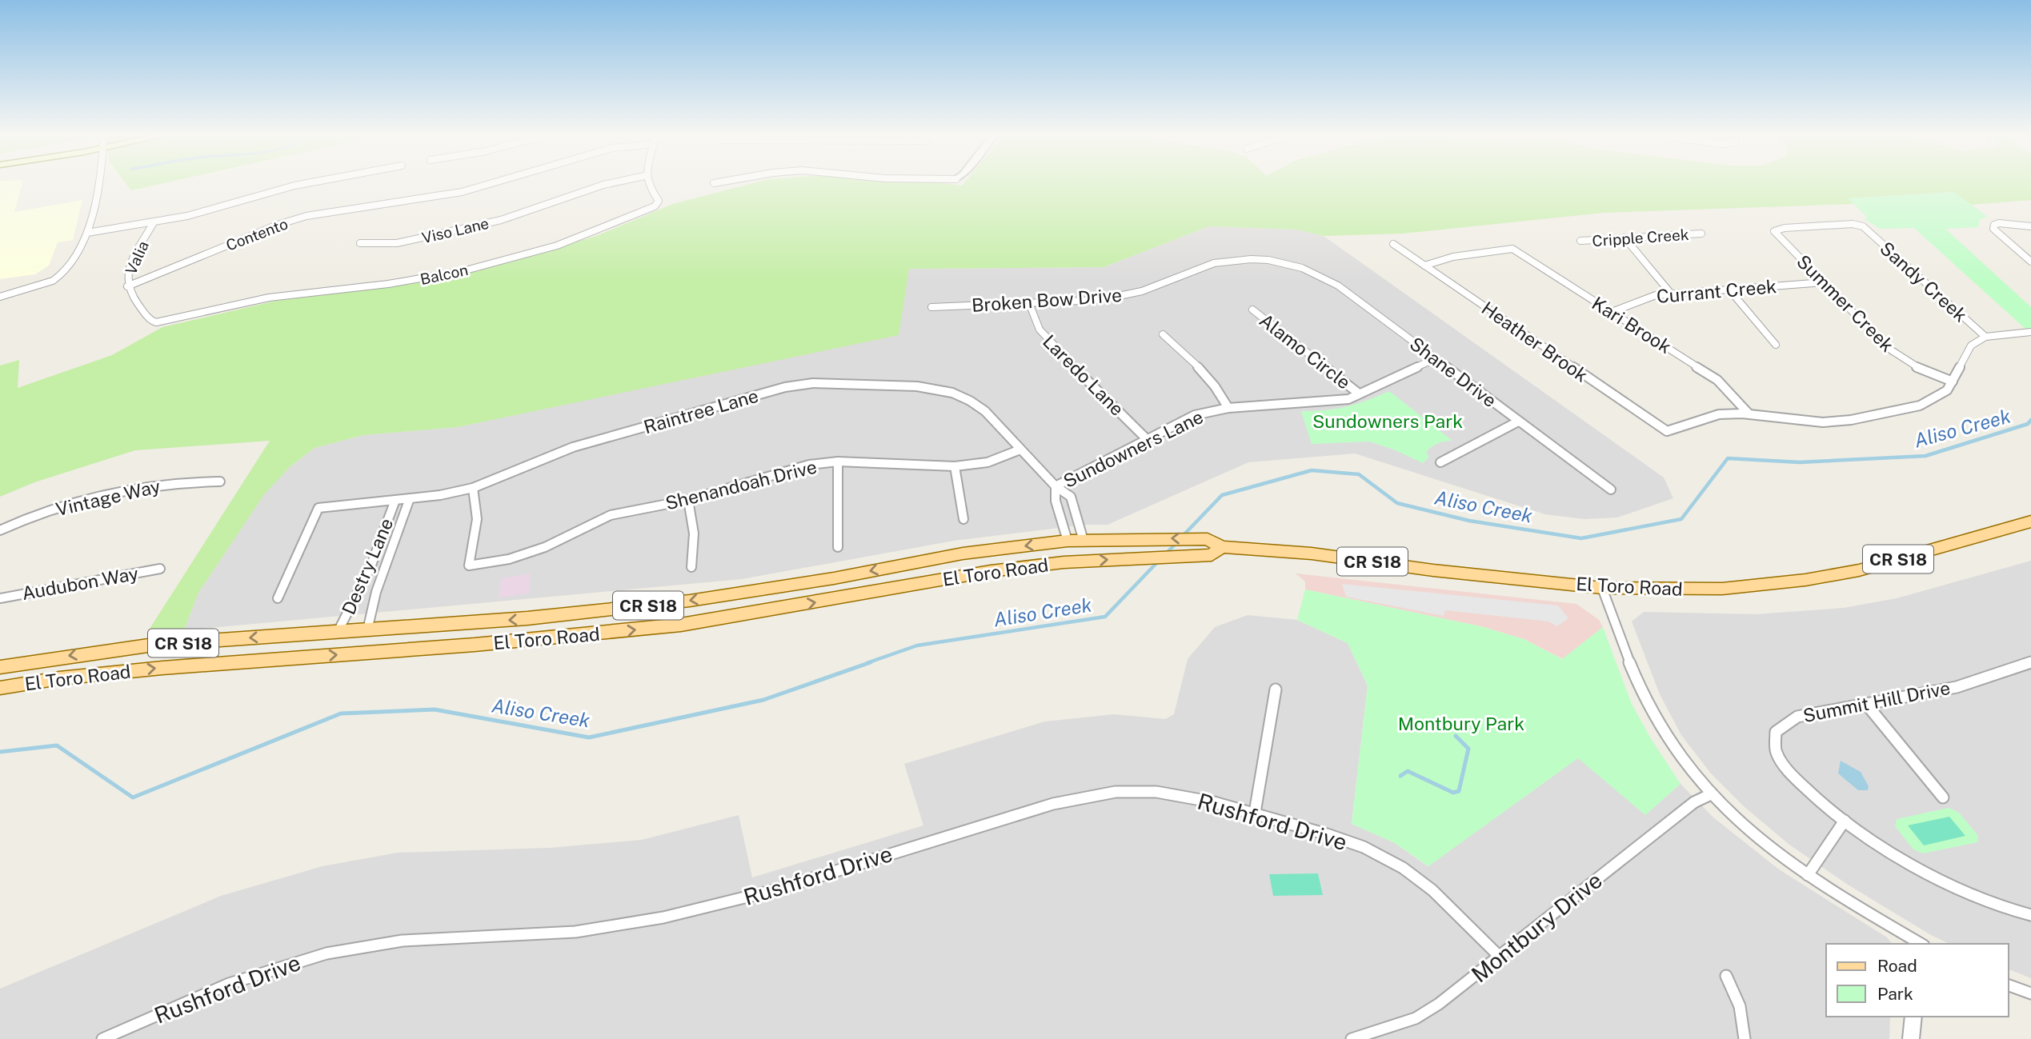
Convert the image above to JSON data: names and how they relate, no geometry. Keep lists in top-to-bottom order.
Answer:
{
  "streets": {
    "main road": ["CR S18", "El Toro Road"],
    "street": [
      "Viso Lane",
      "Contento",
      "Cripple Creek",
      "Valia",
      "Balcon",
      "Sandy Creek",
      "Currant Creek",
      "Broken Bow Drive",
      "Summer Creek",
      "Kari Brook",
      "Heather Brook",
      "Alamo Circle",
      "Shane Drive",
      "Laredo Lane",
      "Raintree Lane",
      "Sundowners Lane",
      "Shenandoah Drive",
      "Vintage Way",
      "Destry Lane",
      "Audubon Way",
      "Summit Hill Drive",
      "Rushford Drive",
      "Montbury Drive"
    ]
  },
  "crossings": [
    ["Contento", "Valia"],
    ["Valia", "Balcon"],
    ["Sandy Creek", "Summer Creek"],
    ["Currant Creek", "Summer Creek"],
    ["Currant Creek", "Kari Brook"],
    ["Broken Bow Drive", "Shane Drive"],
    ["Broken Bow Drive", "Laredo Lane"],
    ["Kari Brook", "Heather Brook"],
    ["Alamo Circle", "Sundowners Lane"],
    ["Shane Drive", "Sundowners Lane"],
    ["Laredo Lane", "Sundowners Lane"],
    ["Raintree Lane", "Sundowners Lane"],
    ["Raintree Lane", "Shenandoah Drive"],
    ["Raintree Lane", "Destry Lane"],
    ["Raintree Lane", "El Toro Road"],
    ["Destry Lane", "El Toro Road"],
    ["Rushford Drive", "Montbury Drive"]
  ],
  "water": ["Aliso Creek"],
  "parks": ["Sundowners Park", "Montbury Park"],
  "legend": ["Road", "Park"]
}
